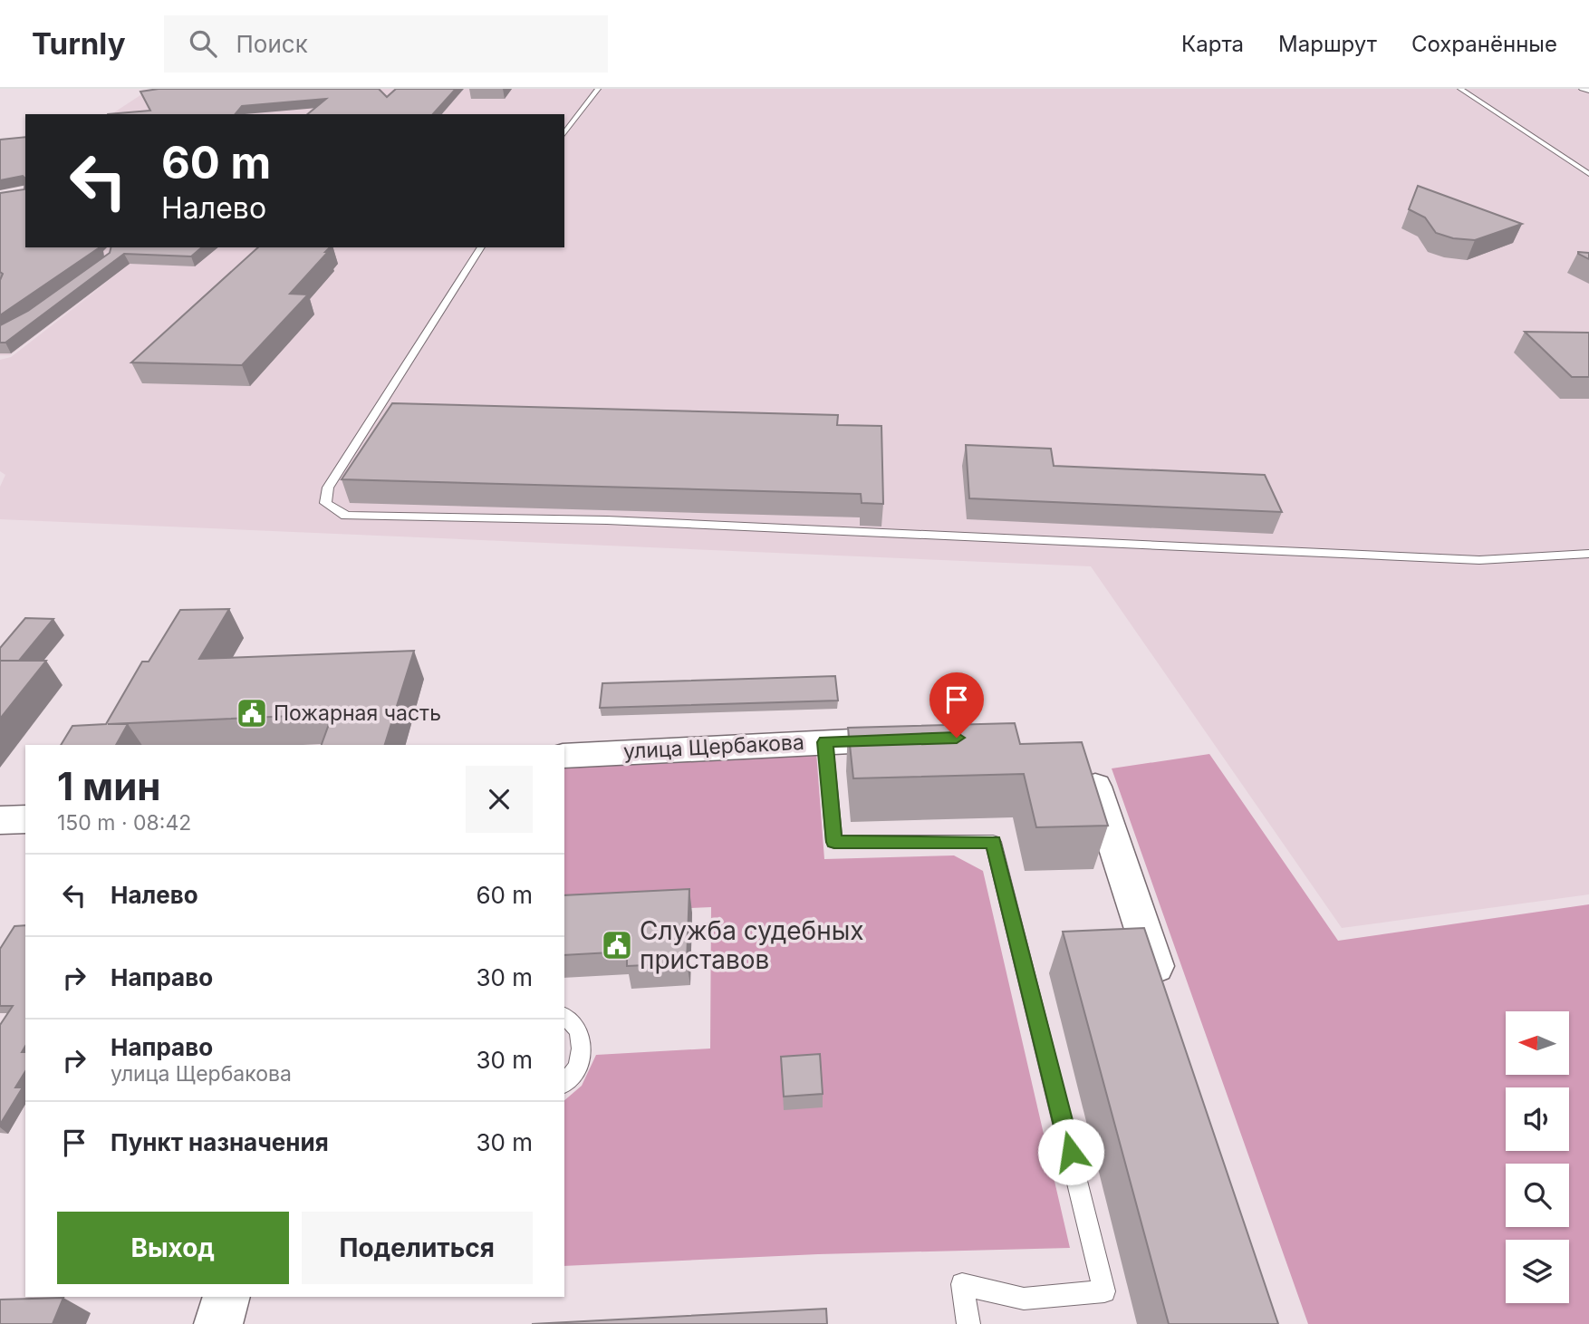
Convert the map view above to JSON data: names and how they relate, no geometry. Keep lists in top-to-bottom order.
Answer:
{
  "streets": {
    "street": ["улица Щербакова"]
  },
  "places": {
    "public building": ["Пожарная часть", "Служба судебных приставов"]
  },
  "north": "left",
  "page": {
    "header": "Turnly",
    "search": "Поиск",
    "nav": ["Карта", "Маршрут", "Сохранённые"],
    "turn": ["60 m", "Налево"],
    "heading": ["1 мин", "150 m · 08:42"],
    "list": [
      {
        "name": "Налево",
        "value": "60 m"
      },
      {
        "name": "Направо",
        "value": "30 m"
      },
      {
        "name": "Направо",
        "note": "улица Щербакова",
        "value": "30 m"
      },
      {
        "name": "Пункт назначения",
        "value": "30 m"
      }
    ],
    "buttons": ["Выход", "Поделиться"]
  }
}
